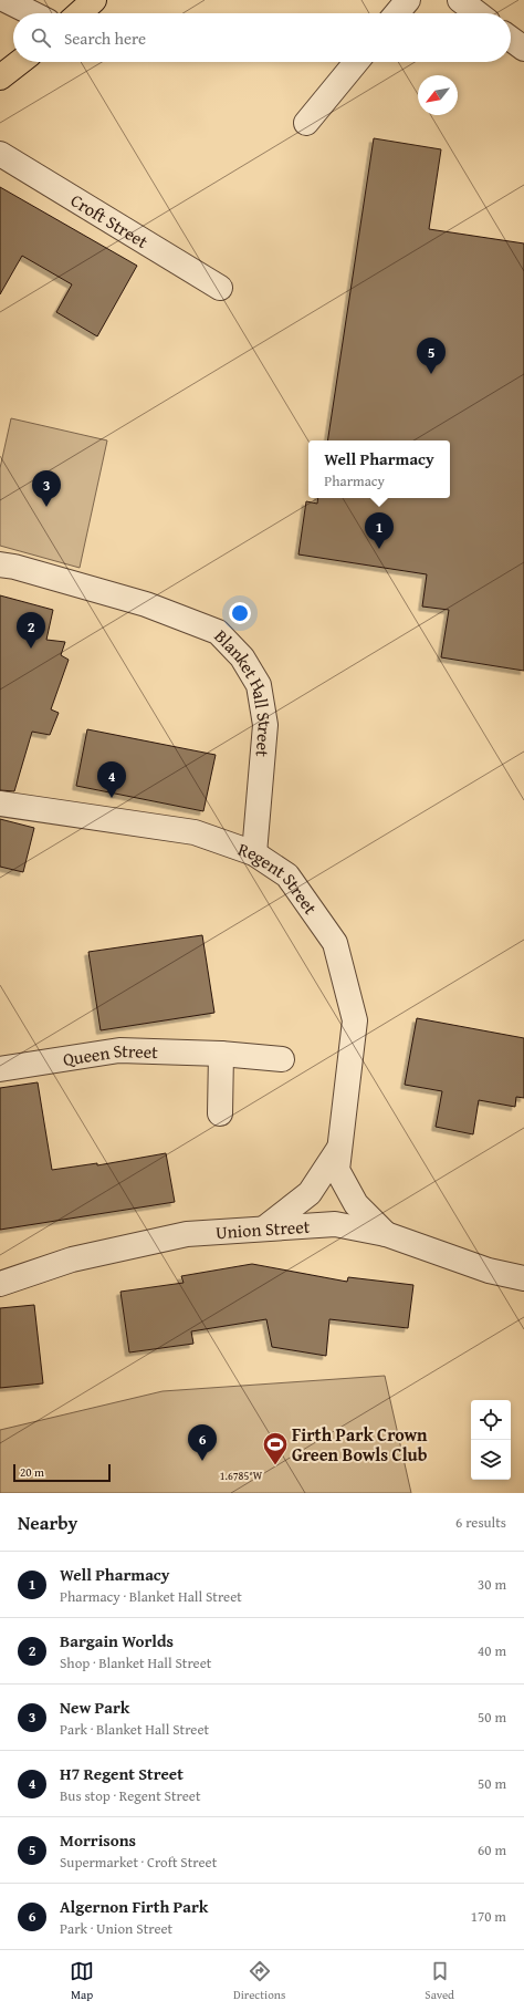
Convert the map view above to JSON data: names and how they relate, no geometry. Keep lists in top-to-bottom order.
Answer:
{
  "streets": {
    "street": [
      "Croft Street",
      "Blanket Hall Street",
      "Regent Street",
      "Queen Street",
      "Union Street"
    ]
  },
  "crossings": [
    ["Blanket Hall Street", "Regent Street"],
    ["Regent Street", "Union Street"]
  ],
  "places": {
    "sports": ["Firth Park Crown Green Bowls Club"]
  },
  "scale_bar": "20 m",
  "north": "bottom left",
  "page": {
    "search": "Search here",
    "pins": [
      "5",
      "3",
      "1",
      "2",
      "4",
      "6"
    ],
    "popup": ["Well Pharmacy", "Pharmacy"],
    "scale": "20 m",
    "heading": ["Nearby", "6 results"],
    "list": [
      {
        "mark": "1",
        "name": "Well Pharmacy",
        "note": "Pharmacy · Blanket Hall Street",
        "value": "30 m"
      },
      {
        "mark": "2",
        "name": "Bargain Worlds",
        "note": "Shop · Blanket Hall Street",
        "value": "40 m"
      },
      {
        "mark": "3",
        "name": "New Park",
        "note": "Park · Blanket Hall Street",
        "value": "50 m"
      },
      {
        "mark": "4",
        "name": "H7 Regent Street",
        "note": "Bus stop · Regent Street",
        "value": "50 m"
      },
      {
        "mark": "5",
        "name": "Morrisons",
        "note": "Supermarket · Croft Street",
        "value": "60 m"
      },
      {
        "mark": "6",
        "name": "Algernon Firth Park",
        "note": "Park · Union Street",
        "value": "170 m"
      }
    ],
    "nav": ["Map", "Directions", "Saved"]
  },
  "coordinates": ["1.6785°W"]
}
